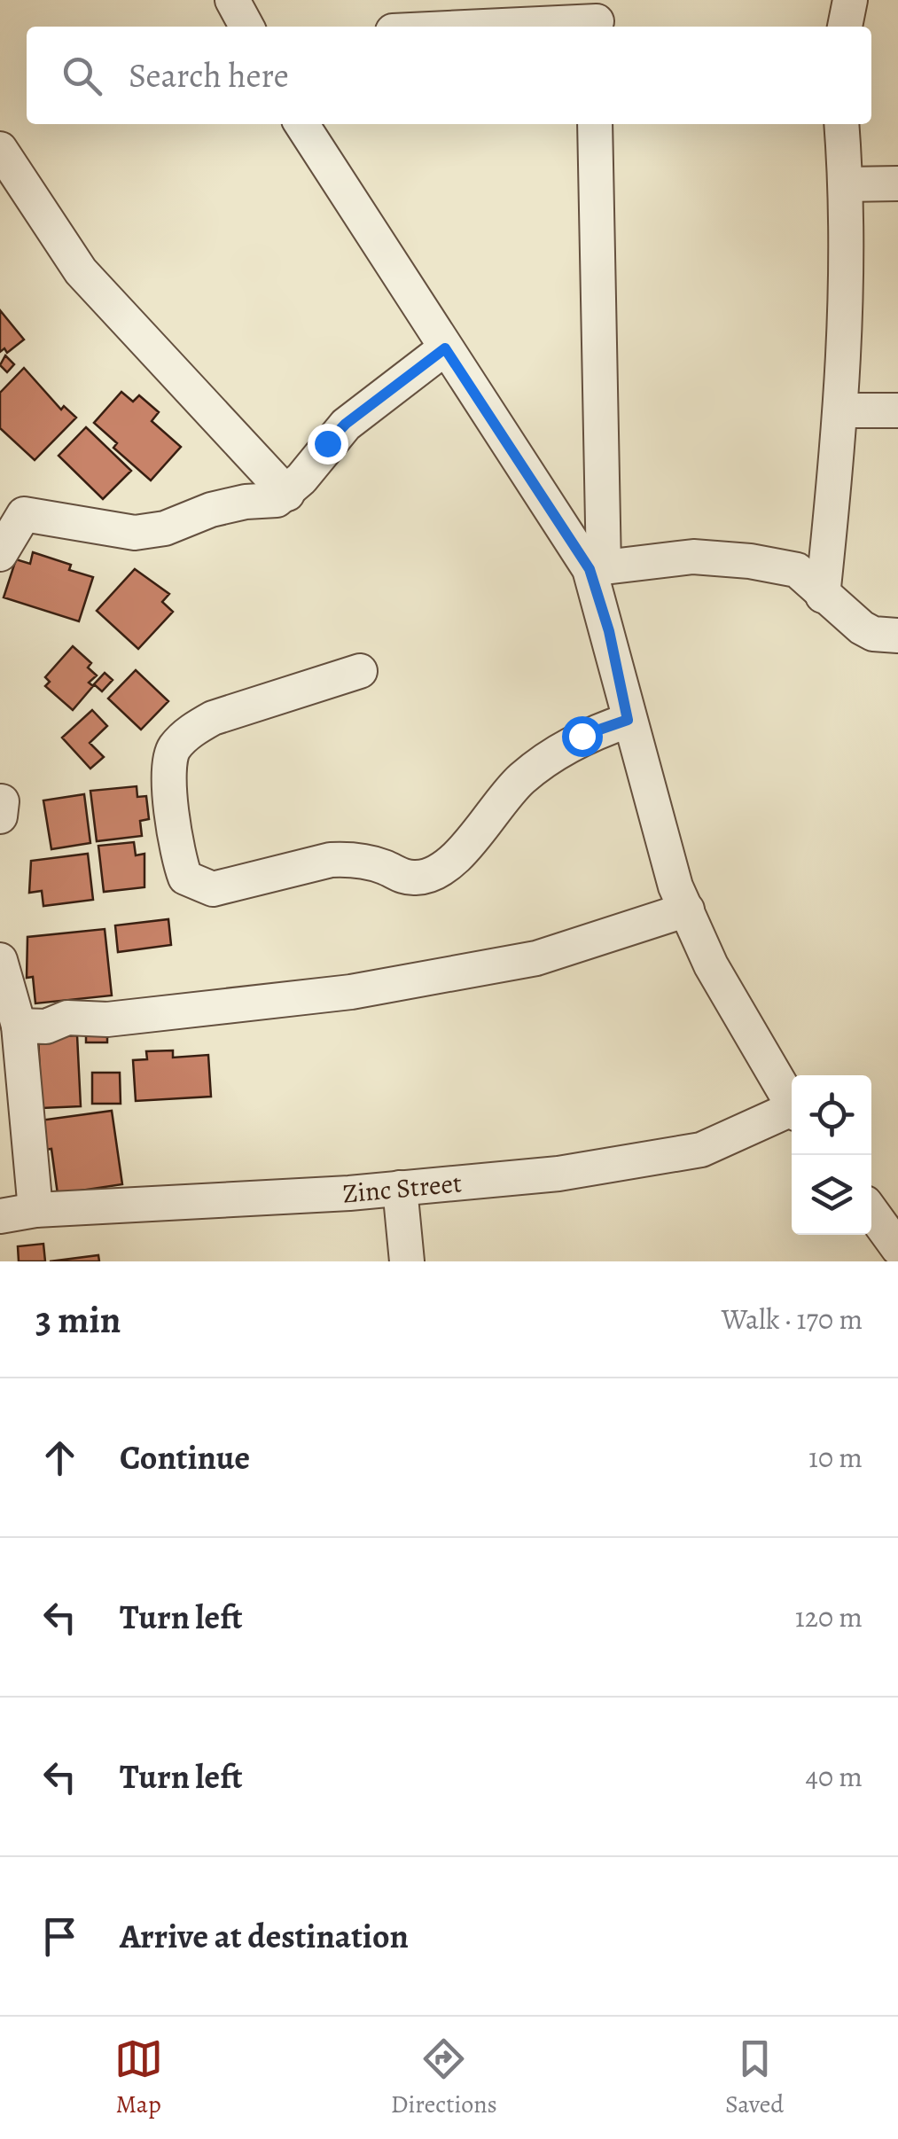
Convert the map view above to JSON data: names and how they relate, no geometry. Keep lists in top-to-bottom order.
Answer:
{
  "streets": {
    "street": ["Zinc Street"]
  },
  "page": {
    "search": "Search here",
    "heading": ["3 min", "Walk · 170 m"],
    "list": [
      ["Continue", "10 m"],
      ["Turn left", "120 m"],
      ["Turn left", "40 m"],
      "Arrive at destination"
    ],
    "nav": ["Map", "Directions", "Saved"]
  }
}
